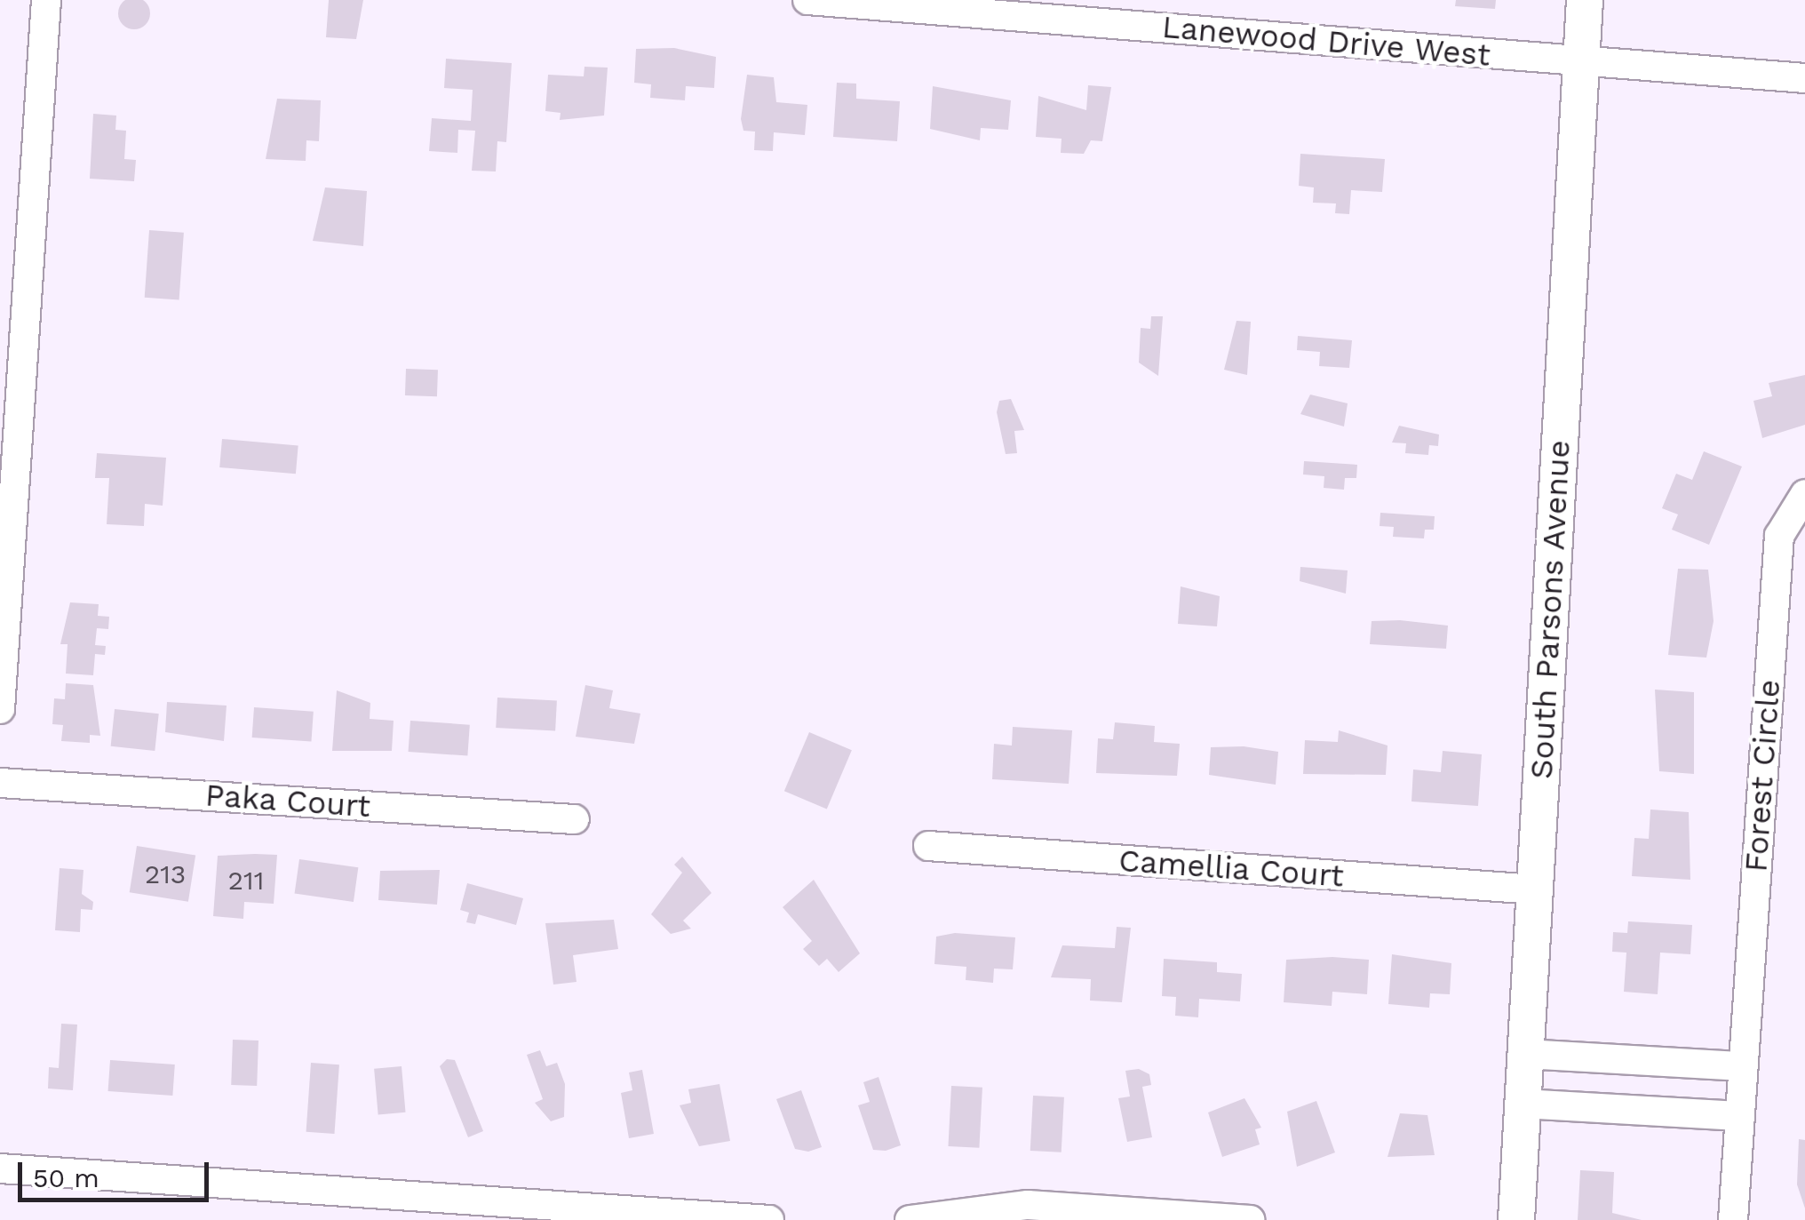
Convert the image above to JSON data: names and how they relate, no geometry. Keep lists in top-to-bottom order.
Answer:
{
  "streets": {
    "main road": ["South Parsons Avenue"],
    "street": [
      "Lanewood Drive West",
      "Forest Circle",
      "Paka Court",
      "Camellia Court"
    ]
  },
  "crossings": [
    ["Lanewood Drive West", "South Parsons Avenue"],
    ["South Parsons Avenue", "Camellia Court"]
  ],
  "house_numbers": ["213", "211"],
  "scale_bar": "50 m"
}
